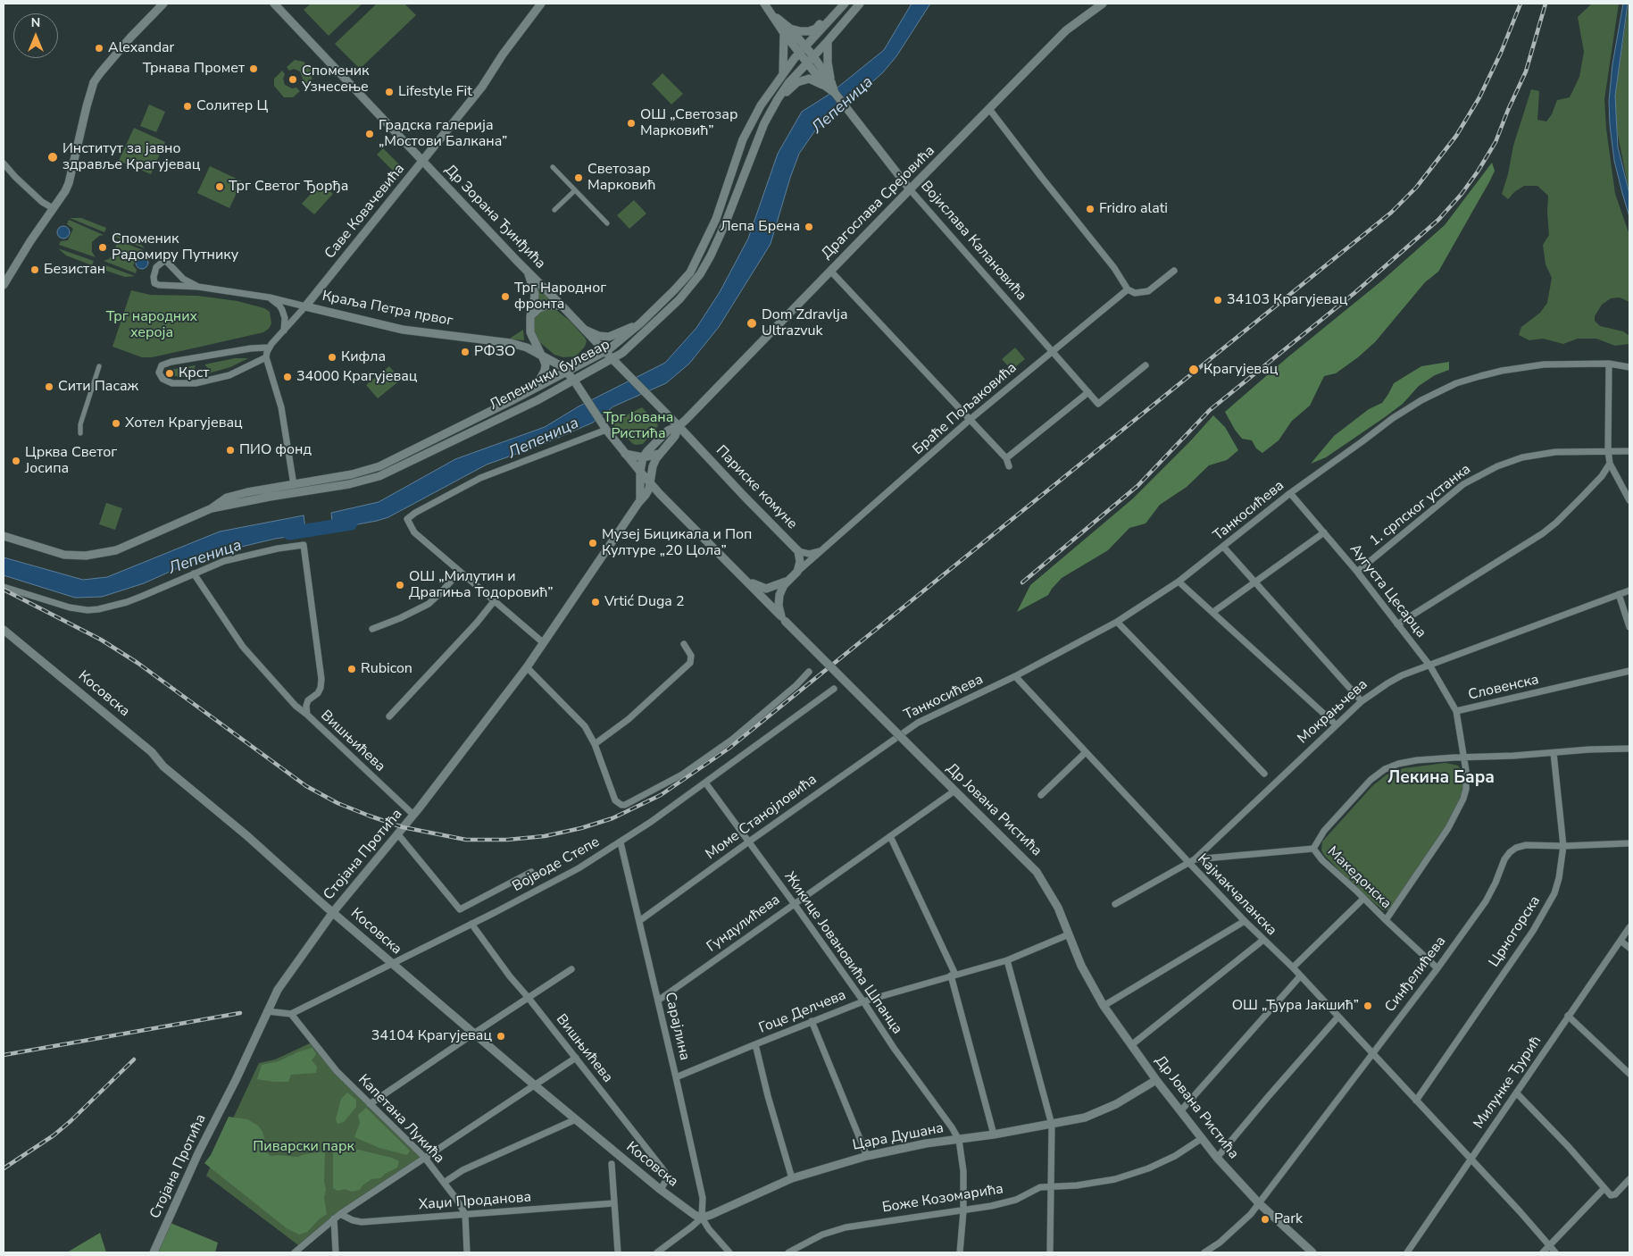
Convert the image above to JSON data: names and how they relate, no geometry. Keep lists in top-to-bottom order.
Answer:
{
  "streets": {
    "street": [
      "Драгослава Срејовића",
      "Саве Ковачевића",
      "Др Зорана Ђинђића",
      "Војислава Калановића",
      "Краља Петра првог",
      "Лепенички булевар",
      "Браће Пољаковића",
      "Париске комуне",
      "1. српског устанка",
      "Танкосићева",
      "Аугуста Цесарца",
      "Словенска",
      "Косовска",
      "Мокрањчева",
      "Вишњићева",
      "Др Јована Ристића",
      "Моме Станојловића",
      "Стојана Протића",
      "Војводе Степе",
      "Македонска",
      "Кајмакчаланска",
      "Гундулићева",
      "Црногорска",
      "Жикице Јовановића Шпанца",
      "Синђелићева",
      "Гоце Делчева",
      "Сарајлина",
      "Милунке Ђурић",
      "Капетана Лукића",
      "Цара Душана",
      "Боже Козомарића",
      "Хаџи Проданова"
    ]
  },
  "crossings": [
    ["Драгослава Срејовића", "Војислава Калановића"],
    ["Драгослава Срејовића", "Париске комуне"],
    ["Драгослава Срејовића", "Др Јована Ристића"],
    ["Драгослава Срејовића", "Стојана Протића"],
    ["Саве Ковачевића", "Др Зорана Ђинђића"],
    ["Саве Ковачевића", "Краља Петра првог"],
    ["Др Зорана Ђинђића", "Лепенички булевар"],
    ["Др Зорана Ђинђића", "Париске комуне"],
    ["Војислава Калановића", "Лепенички булевар"],
    ["Војислава Калановића", "Браће Пољаковића"],
    ["Лепенички булевар", "Др Јована Ристића"],
    ["Браће Пољаковића", "Париске комуне"],
    ["1. српског устанка", "Аугуста Цесарца"],
    ["Танкосићева", "Аугуста Цесарца"],
    ["Танкосићева", "Моме Станојловића"],
    ["Танкосићева", "Кајмакчаланска"],
    ["Аугуста Цесарца", "Словенска"],
    ["Аугуста Цесарца", "Мокрањчева"],
    ["Словенска", "Македонска"],
    ["Косовска", "Вишњићева"],
    ["Косовска", "Стојана Протића"],
    ["Косовска", "Војводе Степе"],
    ["Косовска", "Сарајлина"],
    ["Косовска", "Цара Душана"],
    ["Мокрањчева", "Македонска"],
    ["Мокрањчева", "Кајмакчаланска"],
    ["Вишњићева", "Стојана Протића"],
    ["Вишњићева", "Војводе Степе"],
    ["Др Јована Ристића", "Гундулићева"],
    ["Др Јована Ристића", "Синђелићева"],
    ["Др Јована Ристића", "Гоце Делчева"],
    ["Др Јована Ристића", "Цара Душана"],
    ["Др Јована Ристића", "Боже Козомарића"],
    ["Моме Станојловића", "Жикице Јовановића Шпанца"],
    ["Моме Станојловића", "Сарајлина"],
    ["Војводе Степе", "Жикице Јовановића Шпанца"],
    ["Војводе Степе", "Сарајлина"],
    ["Војводе Степе", "Капетана Лукића"],
    ["Македонска", "Кајмакчаланска"],
    ["Македонска", "Синђелићева"],
    ["Кајмакчаланска", "Црногорска"],
    ["Кајмакчаланска", "Синђелићева"],
    ["Кајмакчаланска", "Милунке Ђурић"],
    ["Гундулићева", "Жикице Јовановића Шпанца"],
    ["Гундулићева", "Сарајлина"],
    ["Црногорска", "Синђелићева"],
    ["Жикице Јовановића Шпанца", "Гоце Делчева"],
    ["Жикице Јовановића Шпанца", "Цара Душана"],
    ["Гоце Делчева", "Сарајлина"],
    ["Сарајлина", "Цара Душана"],
    ["Капетана Лукића", "Хаџи Проданова"]
  ],
  "districts": ["Лекина Бара"],
  "water": ["Лепеница"],
  "parks": ["Трг народних хероја", "Трг Јована Ристића", "Пиварски парк"],
  "places": [
    "Alexandar",
    "Трнава Промет",
    "Споменик Узнесење",
    "Lifestyle Fit",
    "Солитер Ц",
    "ОШ „Светозар Марковић”",
    "Градска галерија „Мостови Балкана”",
    "Институт за јавно здравље Крагујевац",
    "Светозар Марковић",
    "Трг Светог Ђорђа",
    "Fridro alati",
    "Лепа Брена",
    "Споменик Радомиру Путнику",
    "Безистан",
    "Трг Народног фронта",
    "34103 Крагујевац",
    "Dom Zdravlja Ultrazvuk",
    "РФЗО",
    "Кифла",
    "Крагујевац",
    "Крст",
    "34000 Крагујевац",
    "Сити Пасаж",
    "Хотел Крагујевац",
    "ПИО фонд",
    "Црква Светог Јосипа",
    "Музеј Бицикала и Поп Културе „20 Цола”",
    "ОШ „Милутин и Драгиња Тодоровић”",
    "Vrtić Duga 2",
    "Rubicon",
    "ОШ „Ђура Јакшић”",
    "34104 Крагујевац",
    "Park"
  ],
  "north": "top"
}
